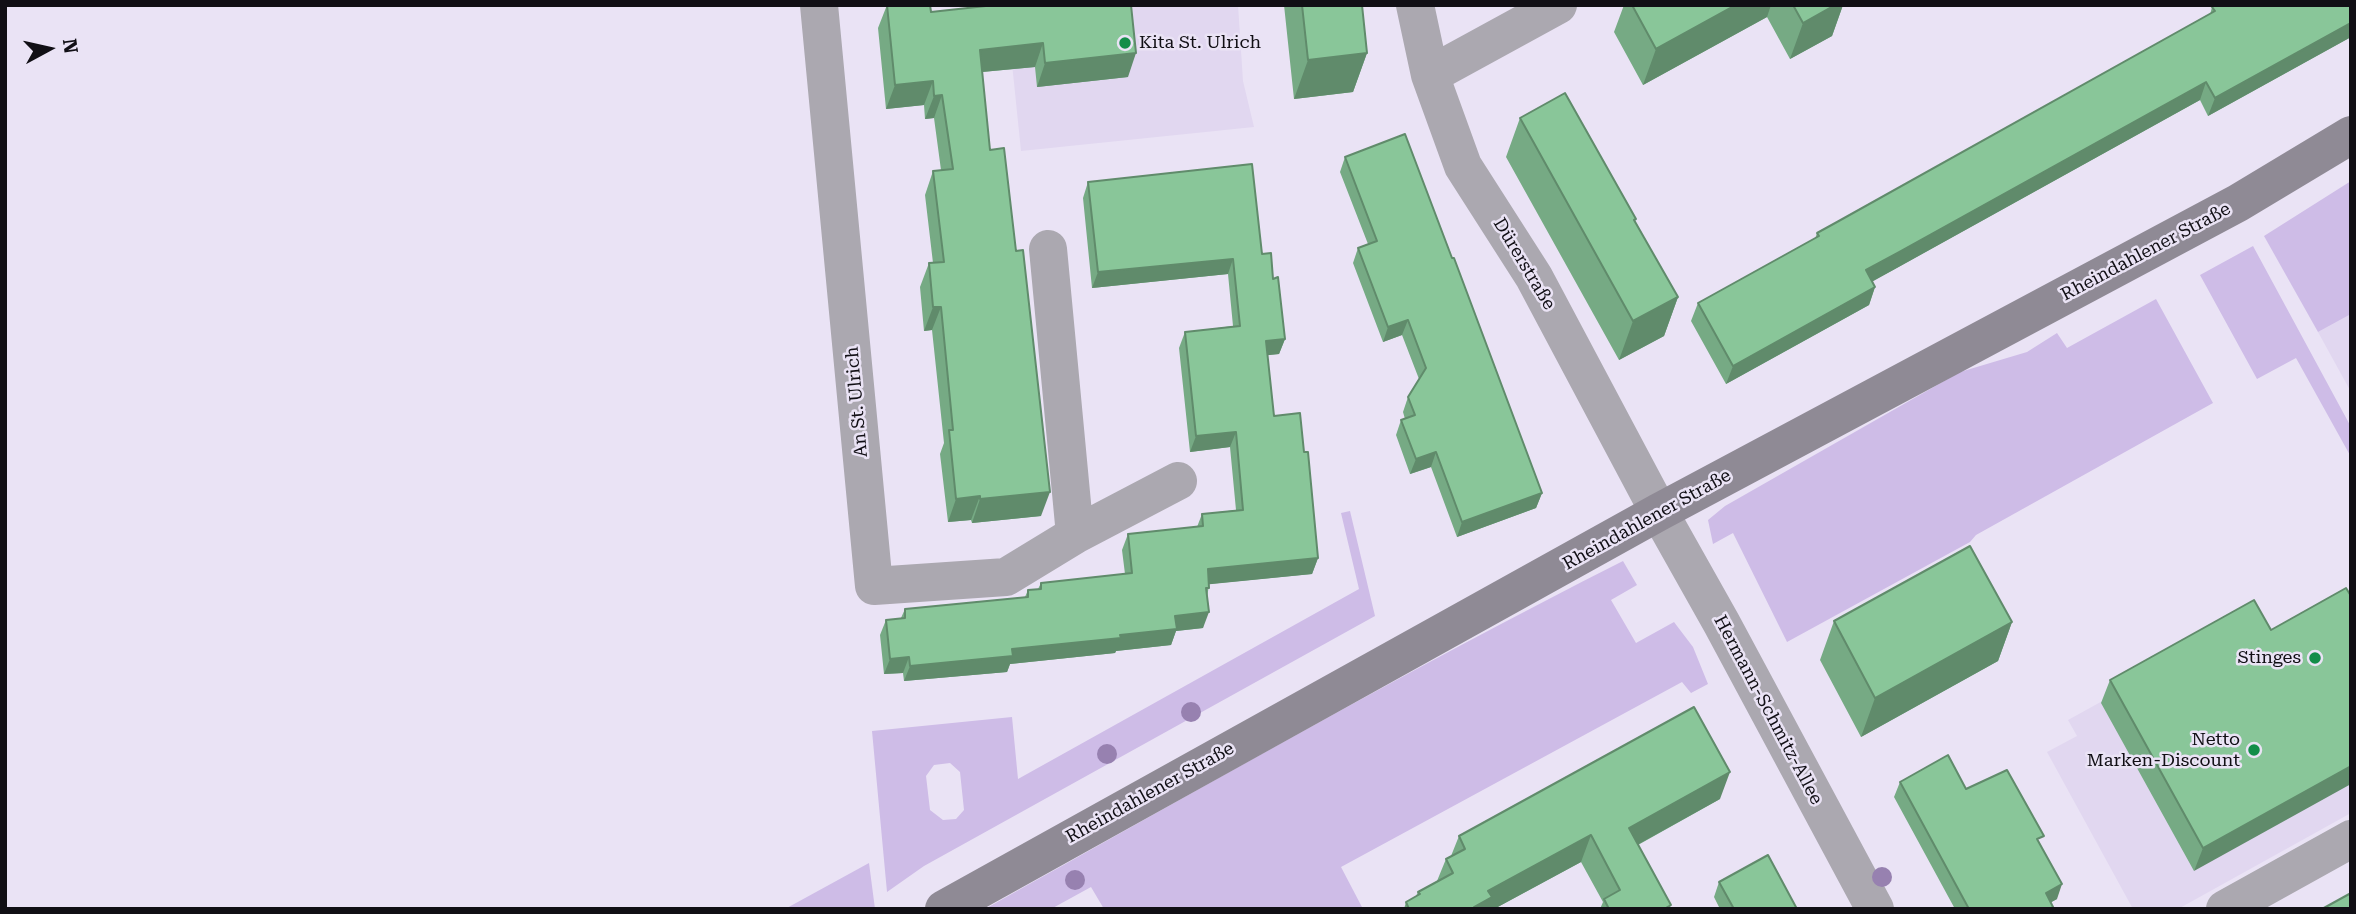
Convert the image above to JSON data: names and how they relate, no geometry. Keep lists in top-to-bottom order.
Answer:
{
  "streets": {
    "main road": ["Rheindahlener Straße"],
    "street": ["Dürerstraße", "An St. Ulrich", "Hermann-Schmitz-Allee"]
  },
  "crossings": [
    ["Rheindahlener Straße", "Dürerstraße"],
    ["Rheindahlener Straße", "Hermann-Schmitz-Allee"],
    ["Dürerstraße", "Hermann-Schmitz-Allee"]
  ],
  "places": ["Kita St. Ulrich", "Stinges", "Netto Marken-Discount"],
  "north": "right"
}
